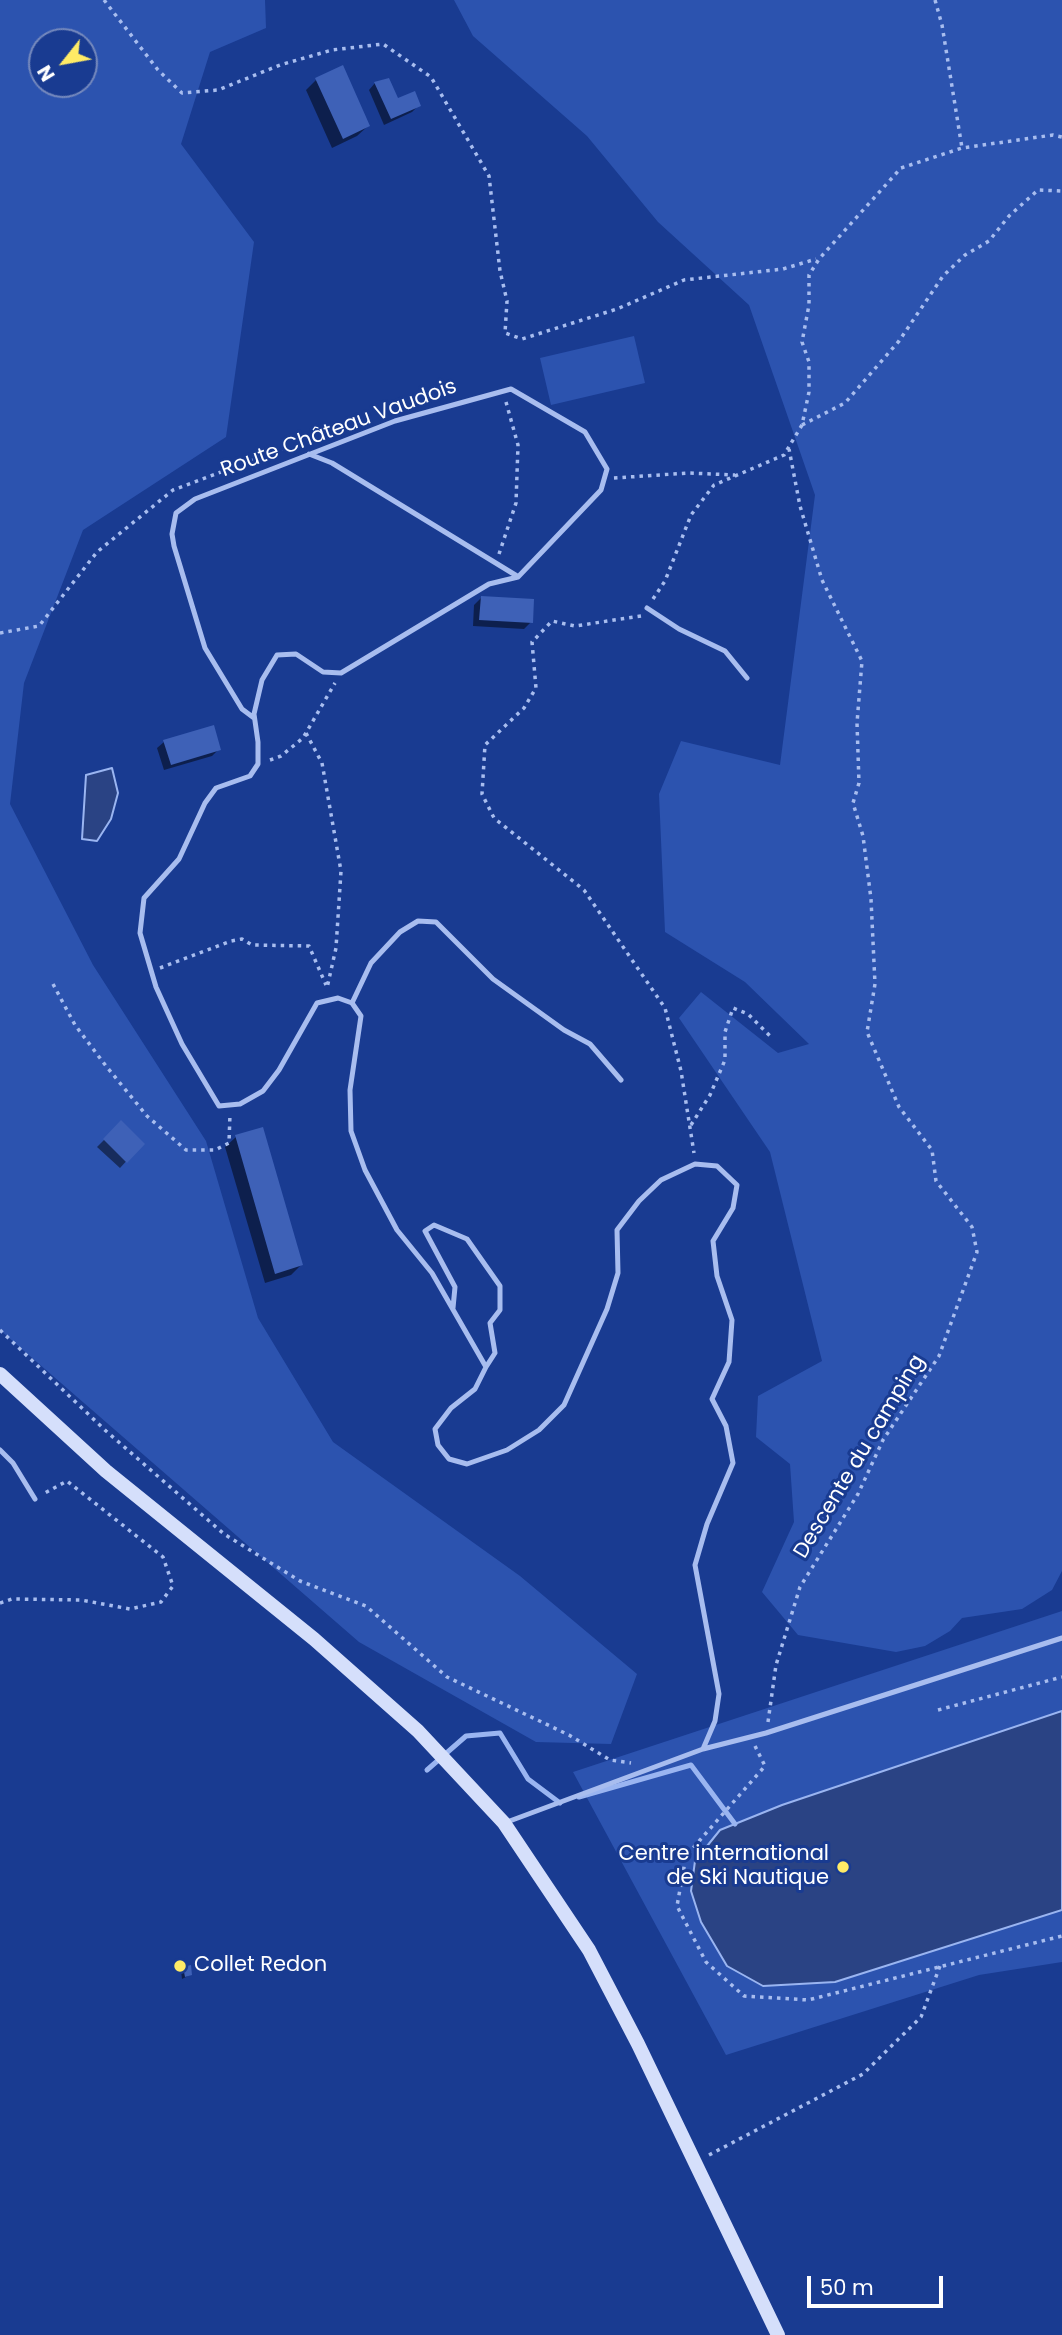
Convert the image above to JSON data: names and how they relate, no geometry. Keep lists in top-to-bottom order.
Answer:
{
  "streets": {
    "lane": ["Route Château Vaudois"],
    "path": ["Descente du camping"]
  },
  "places": ["Centre international de Ski Nautique", "Collet Redon"],
  "scale_bar": "50 m",
  "north": "bottom left"
}
